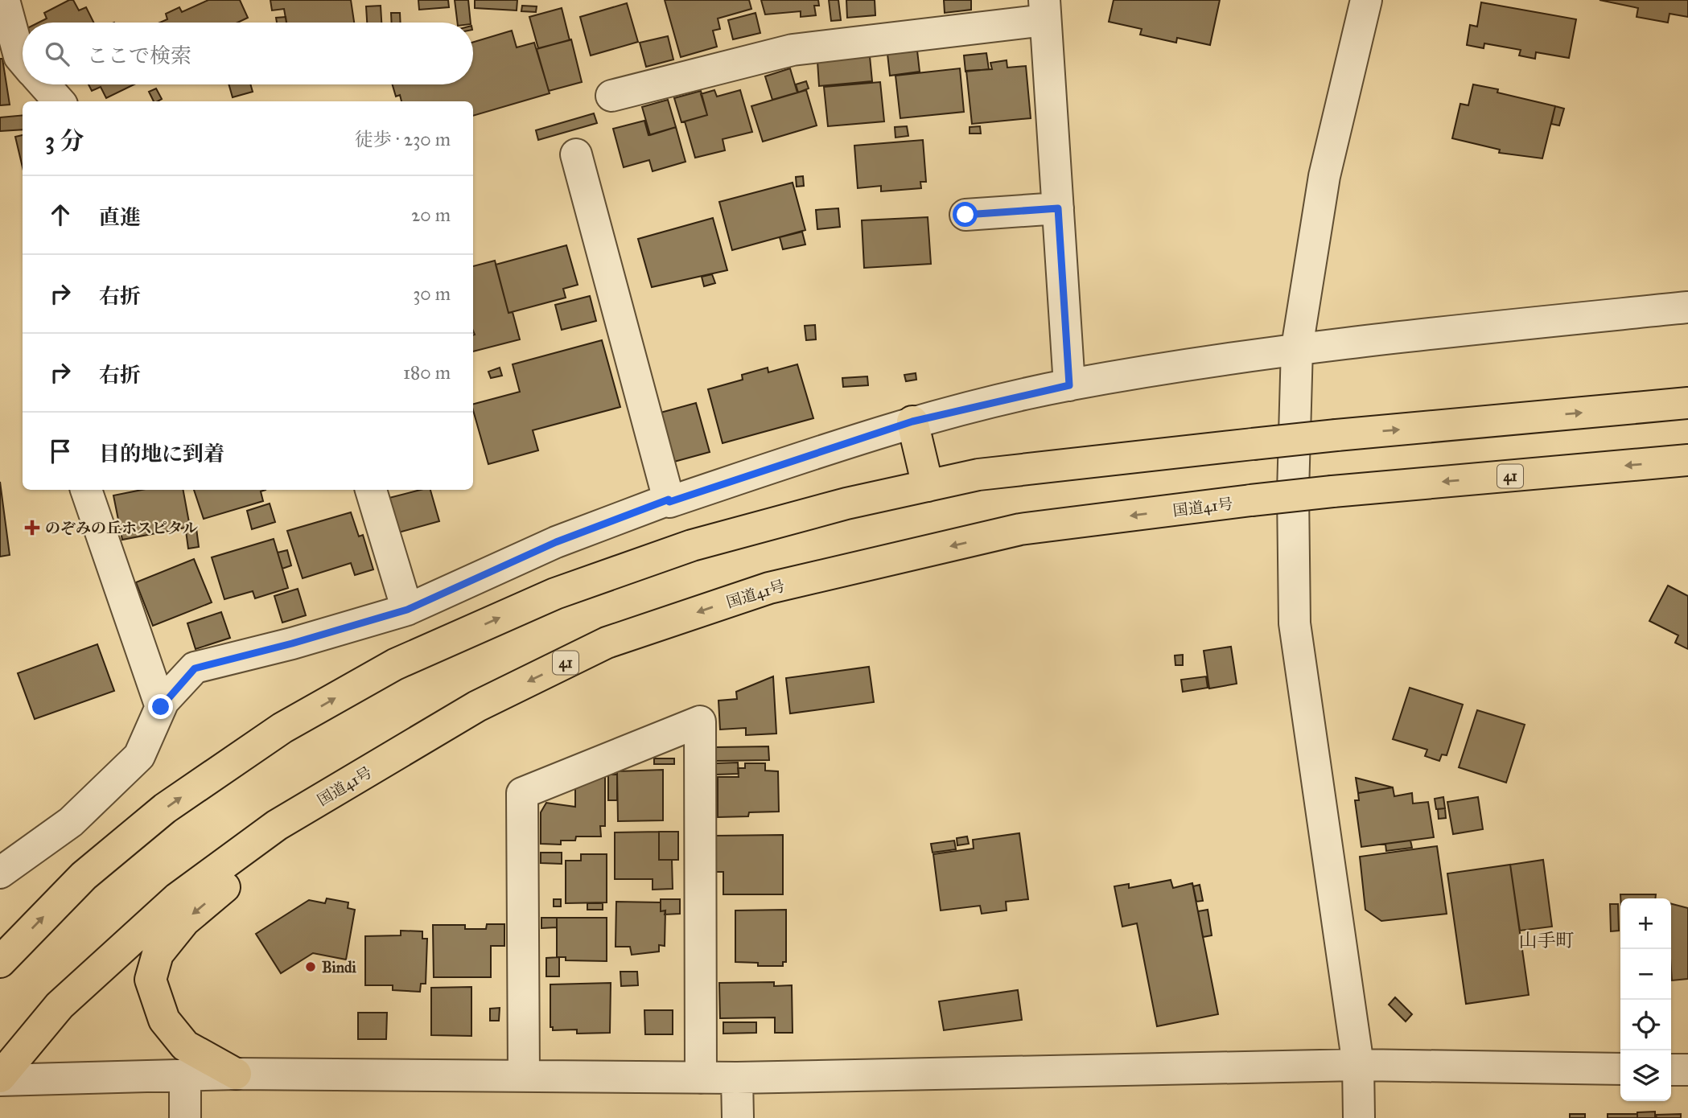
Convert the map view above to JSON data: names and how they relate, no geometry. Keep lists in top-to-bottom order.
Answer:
{
  "streets": {
    "highway": ["41", "国道41号"]
  },
  "districts": ["山手町"],
  "places": {
    "health": ["のぞみの丘ホスピタル"],
    "other": ["Bindi"]
  },
  "page": {
    "search": "ここで検索",
    "heading": ["3 分", "徒歩 · 230 m"],
    "list": [
      ["直進", "20 m"],
      ["右折", "30 m"],
      ["右折", "180 m"],
      "目的地に到着"
    ],
    "map_buttons": ["+", "−"]
  }
}
